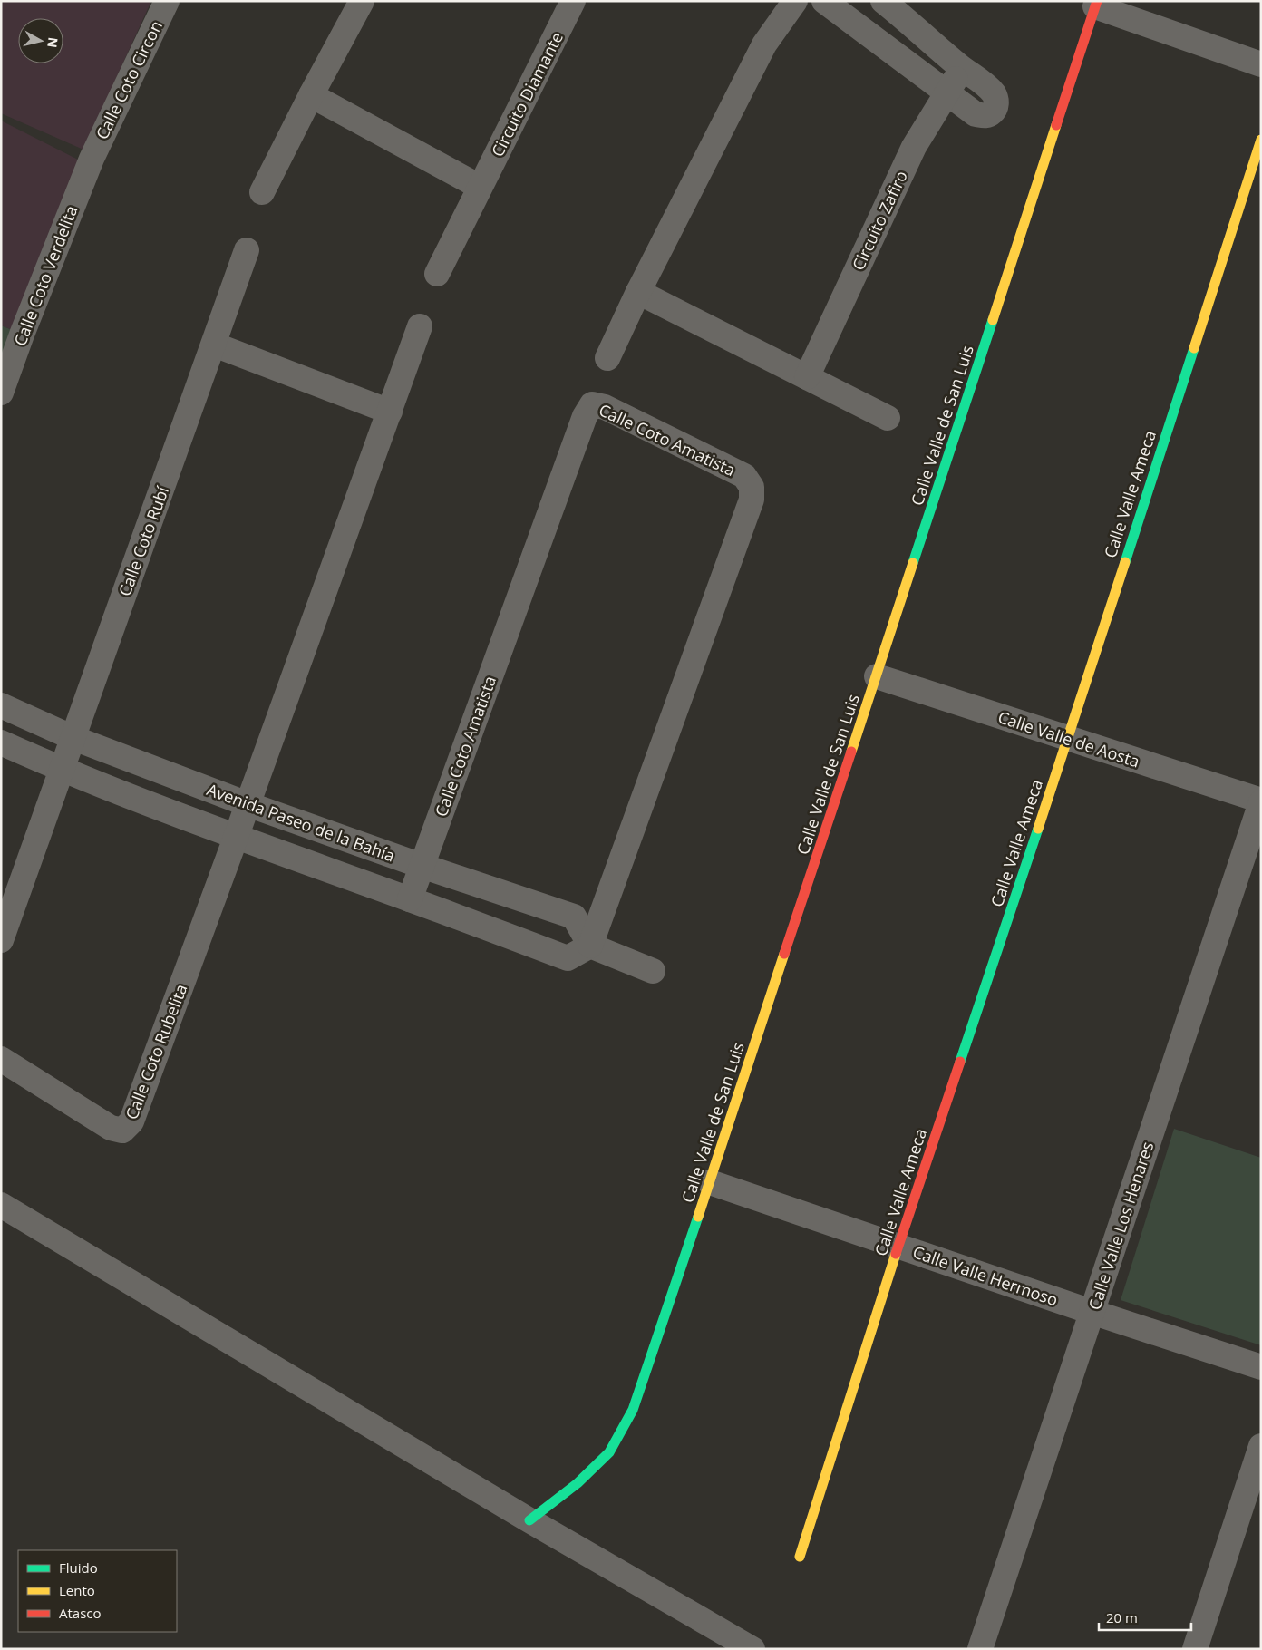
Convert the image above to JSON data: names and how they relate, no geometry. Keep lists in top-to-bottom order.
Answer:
{
  "streets": {
    "street": [
      "Calle Coto Circon",
      "Circuito Diamante",
      "Circuito Zafiro",
      "Calle Coto Verdelita",
      "Calle Valle de San Luis",
      "Calle Coto Amatista",
      "Calle Valle Ameca",
      "Calle Coto Rubí",
      "Calle Valle de Aosta",
      "Avenida Paseo de la Bahía",
      "Calle Coto Rubelita",
      "Calle Valle Los Henares",
      "Calle Valle Hermoso"
    ]
  },
  "crossings": [
    ["Calle Coto Circon", "Calle Coto Verdelita"],
    ["Calle Valle de San Luis", "Calle Valle de Aosta"],
    ["Calle Valle de San Luis", "Calle Valle Hermoso"],
    ["Calle Coto Amatista", "Avenida Paseo de la Bahía"],
    ["Calle Valle Ameca", "Calle Valle de Aosta"],
    ["Calle Valle Ameca", "Calle Valle Hermoso"],
    ["Calle Coto Rubí", "Avenida Paseo de la Bahía"],
    ["Calle Valle de Aosta", "Calle Valle Los Henares"],
    ["Calle Valle Los Henares", "Calle Valle Hermoso"]
  ],
  "legend": ["Fluido", "Lento", "Atasco"],
  "scale_bar": "20 m",
  "north": "right"
}
